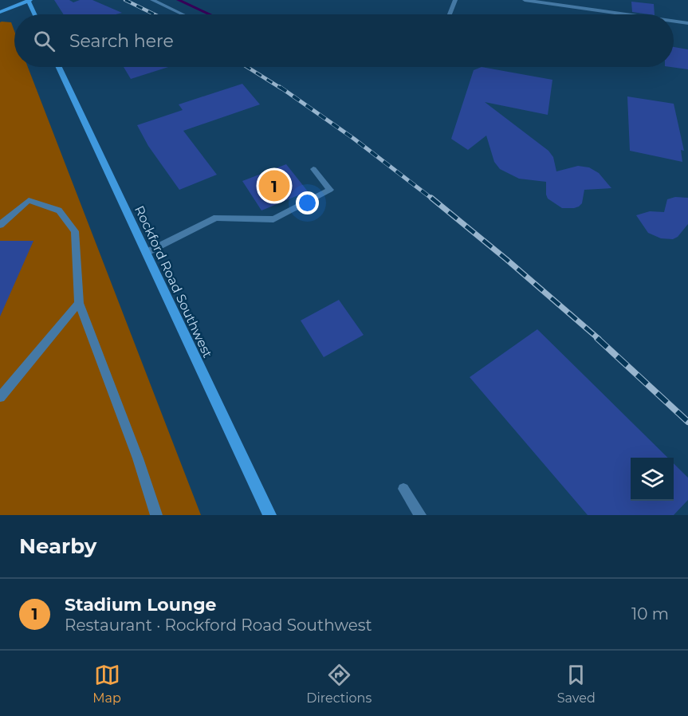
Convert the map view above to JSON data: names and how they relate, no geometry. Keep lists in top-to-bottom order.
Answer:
{
  "streets": {
    "street": ["Rockford Road Southwest"]
  },
  "page": {
    "search": "Search here",
    "pins": "1",
    "heading": "Nearby",
    "list": [
      {
        "mark": "1",
        "name": "Stadium Lounge",
        "note": "Restaurant · Rockford Road Southwest",
        "value": "10 m"
      }
    ],
    "nav": ["Map", "Directions", "Saved"]
  }
}
